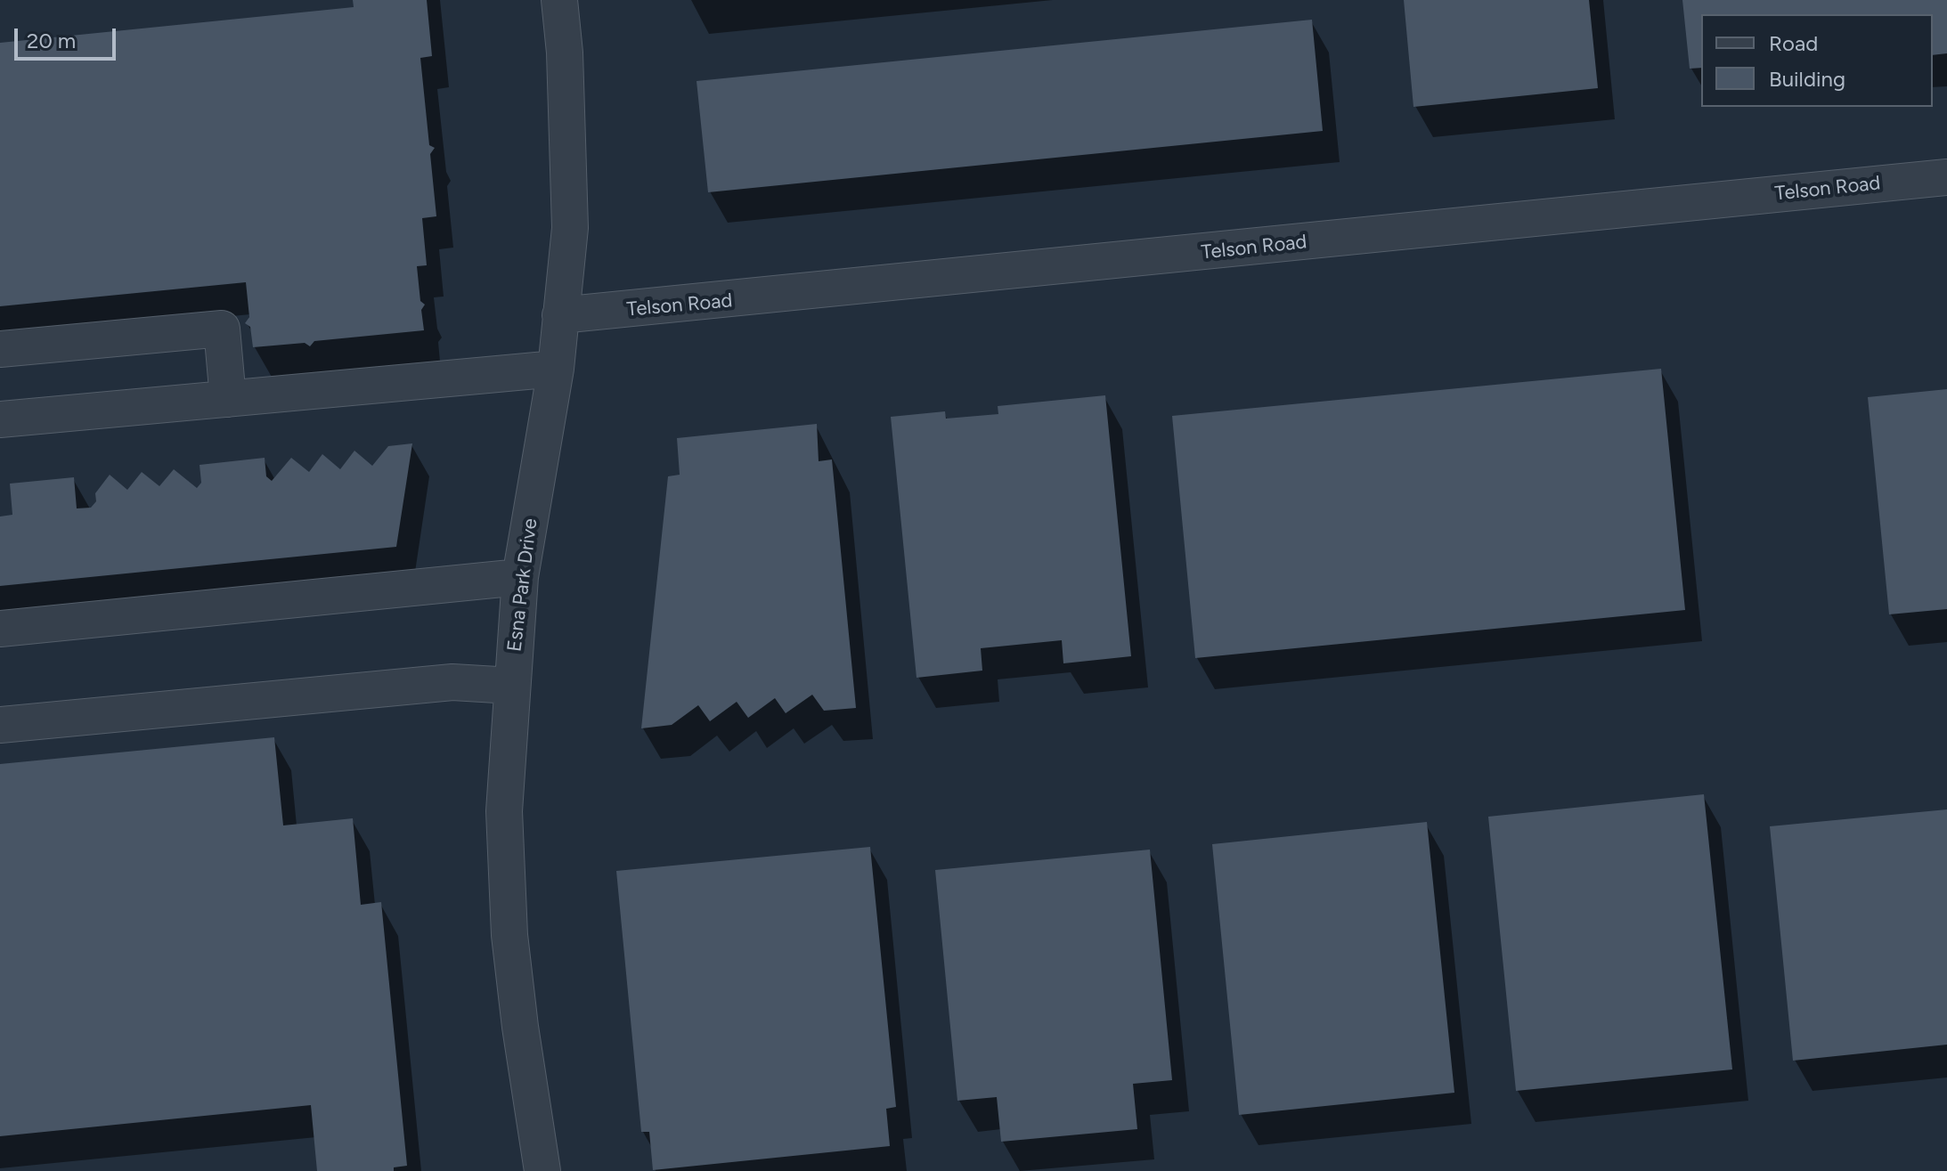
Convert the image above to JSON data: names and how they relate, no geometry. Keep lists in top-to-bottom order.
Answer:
{
  "streets": {
    "street": ["Telson Road", "Esna Park Drive"]
  },
  "crossings": [
    ["Telson Road", "Esna Park Drive"]
  ],
  "legend": ["Road", "Building"],
  "scale_bar": "20 m"
}
